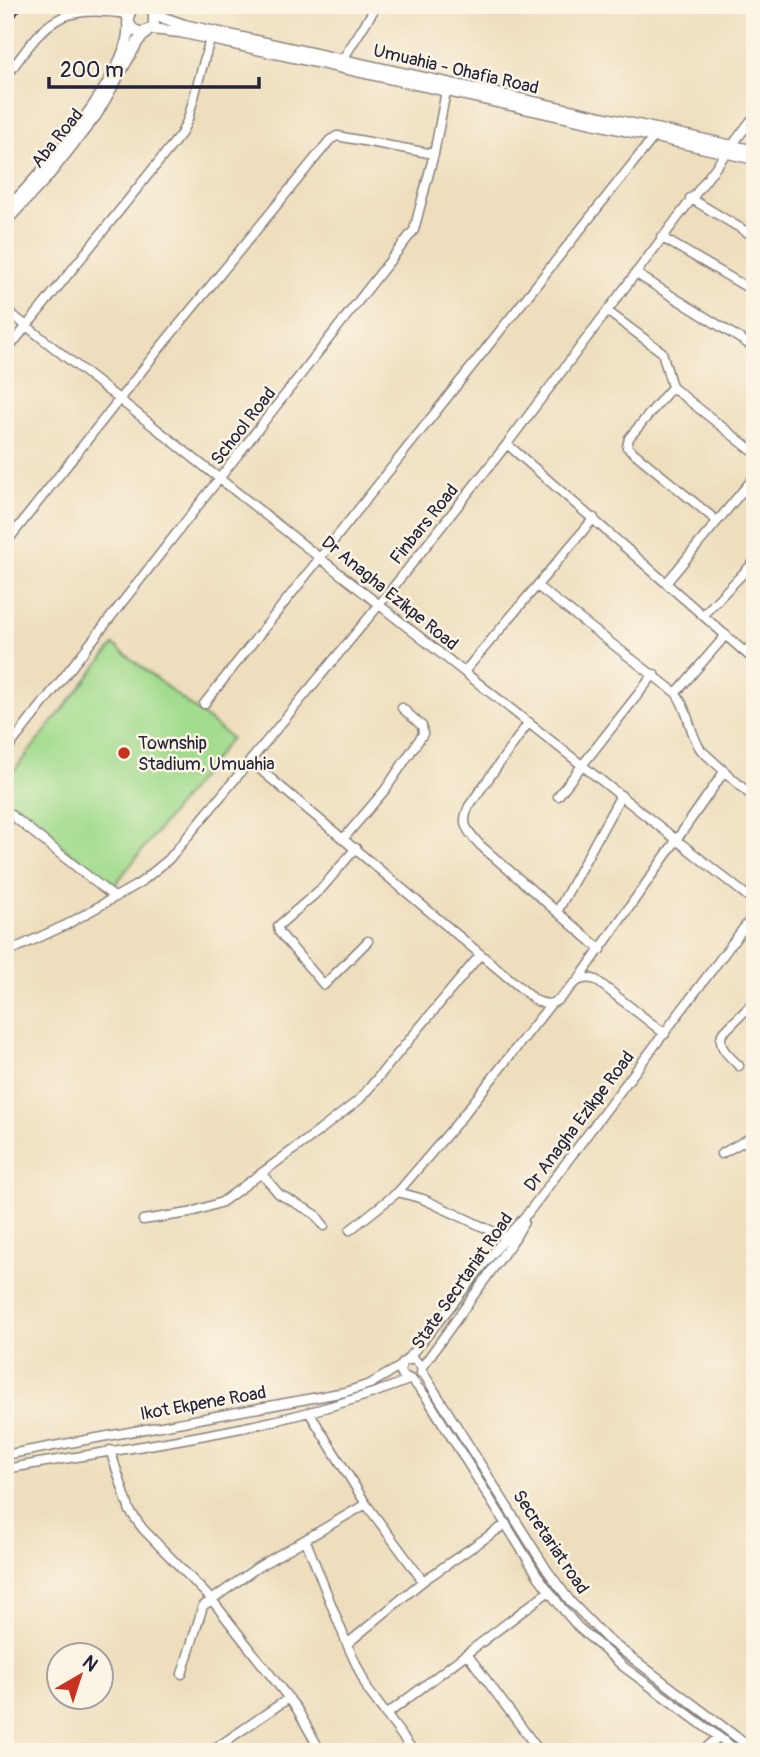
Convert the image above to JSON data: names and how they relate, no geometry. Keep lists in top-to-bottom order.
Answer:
{
  "streets": {
    "main road": ["Umuahia - Ohafia Road", "Aba Road"],
    "street": [
      "School Road",
      "Finbars Road",
      "Dr Anagha Ezikpe Road",
      "State Secrtariat Road",
      "Ikot Ekpene Road",
      "Secretariat road"
    ]
  },
  "crossings": [
    ["Umuahia - Ohafia Road", "Aba Road"],
    ["Umuahia - Ohafia Road", "School Road"],
    ["Umuahia - Ohafia Road", "Finbars Road"],
    ["School Road", "Dr Anagha Ezikpe Road"],
    ["Finbars Road", "Dr Anagha Ezikpe Road"],
    ["Dr Anagha Ezikpe Road", "State Secrtariat Road"],
    ["Dr Anagha Ezikpe Road", "Ikot Ekpene Road"],
    ["State Secrtariat Road", "Ikot Ekpene Road"],
    ["State Secrtariat Road", "Secretariat road"],
    ["Ikot Ekpene Road", "Secretariat road"]
  ],
  "places": ["Township Stadium, Umuahia"],
  "scale_bar": "200 m",
  "north": "top right"
}
